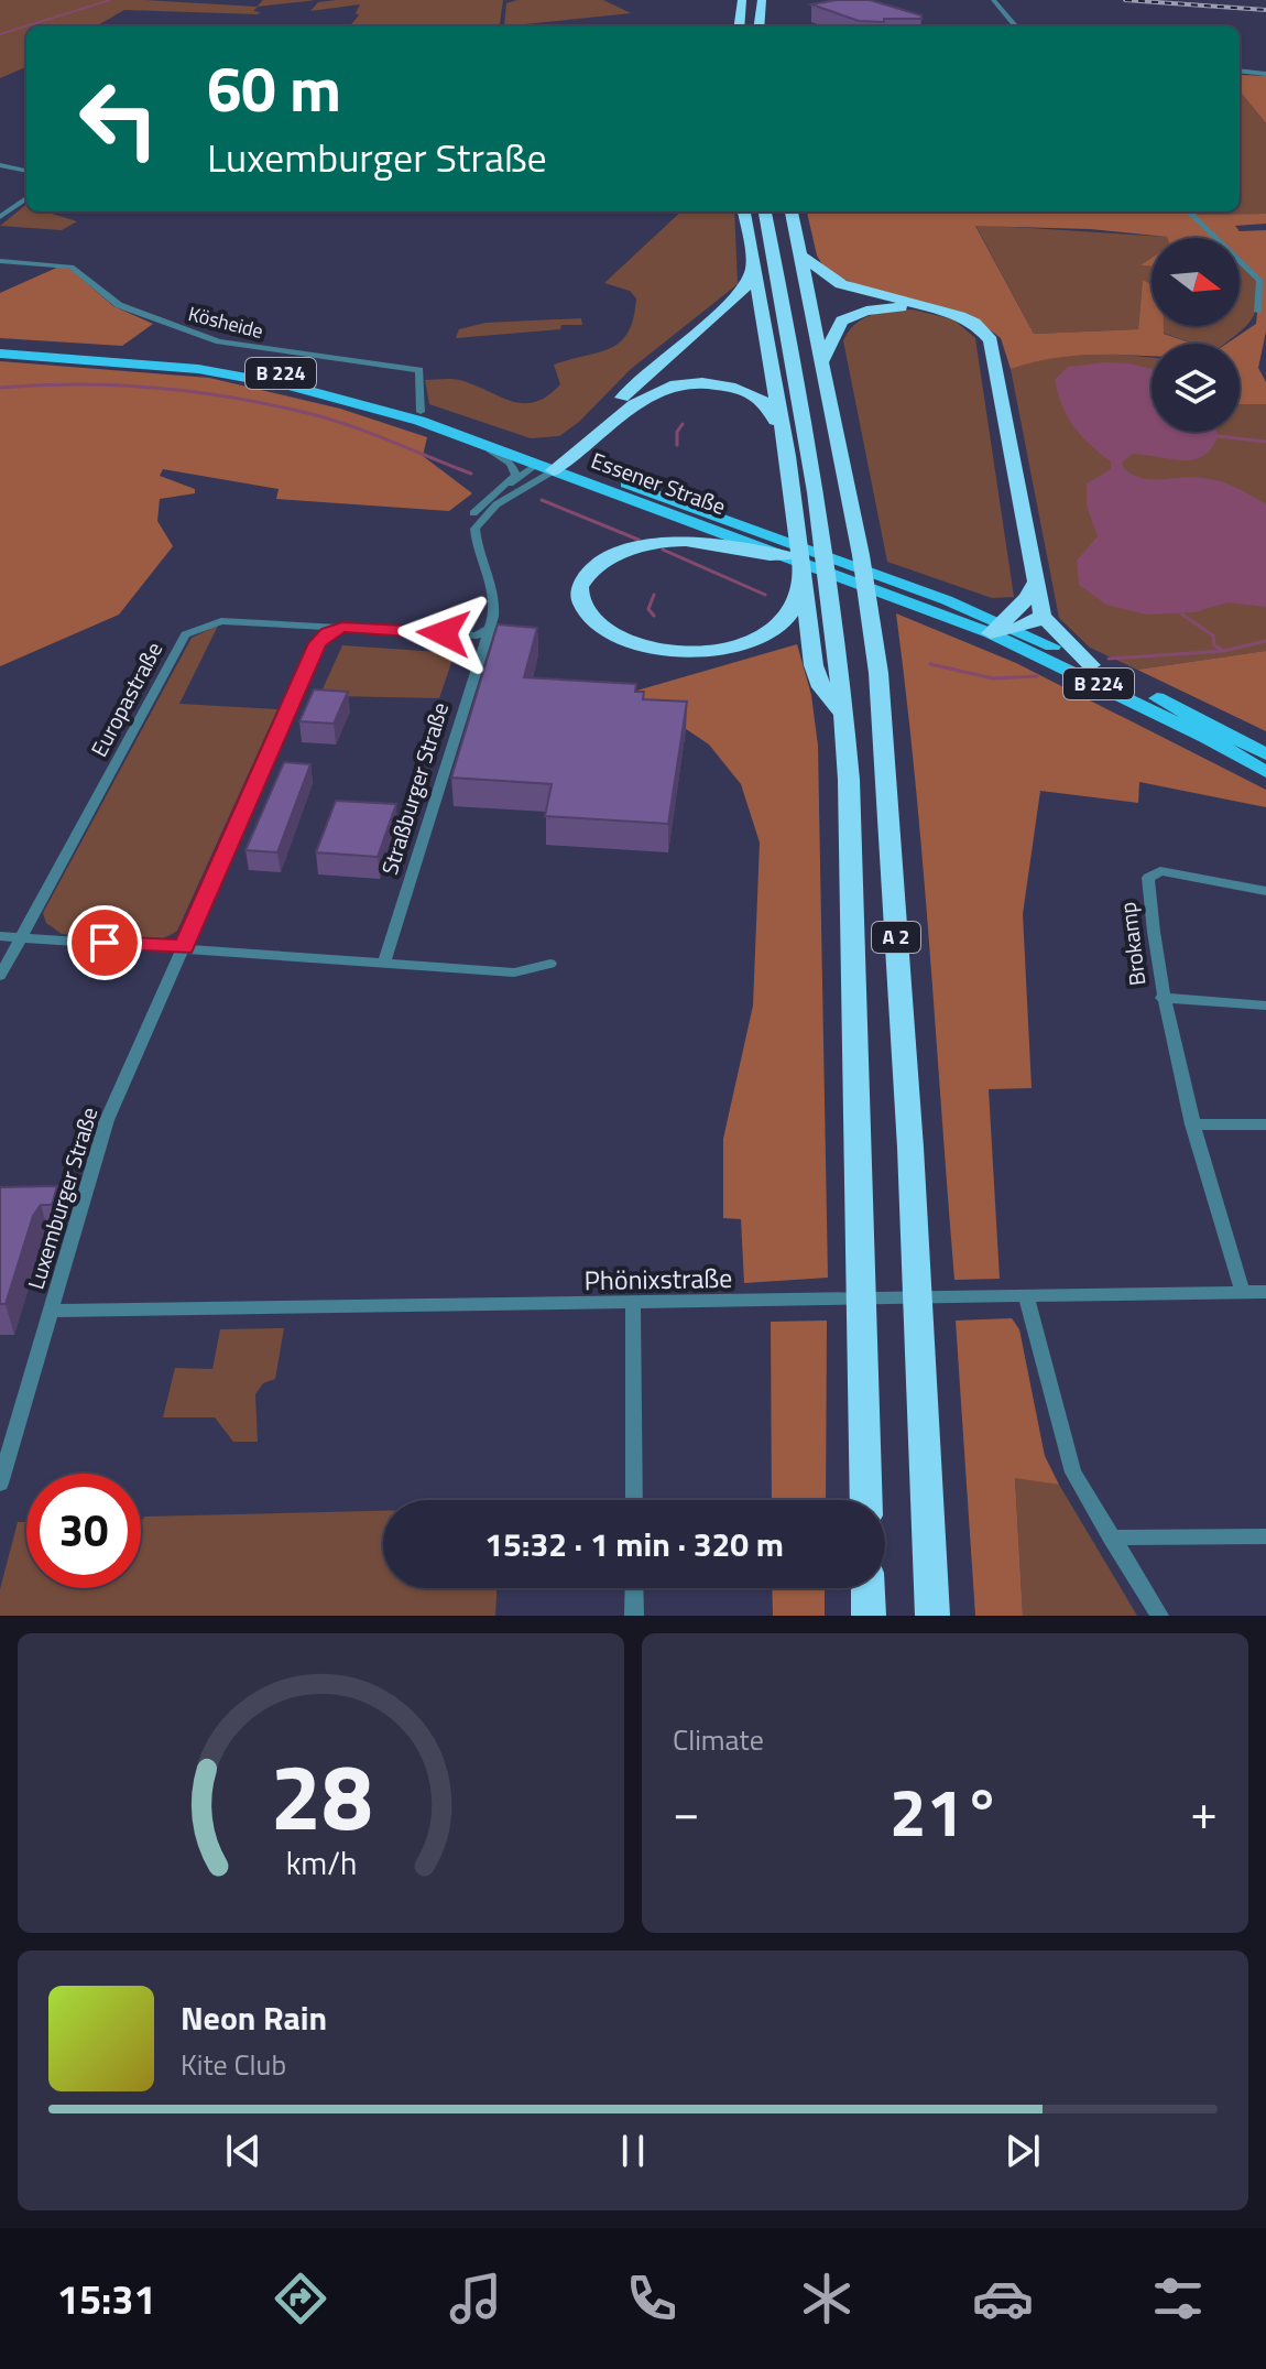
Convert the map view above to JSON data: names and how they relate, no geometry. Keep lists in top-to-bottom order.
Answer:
{
  "streets": {
    "highway": ["A 2"],
    "main road": ["B 224", "Essener Straße"],
    "street": [
      "Kösheide",
      "Europastraße",
      "Straßburger Straße",
      "Brokamp",
      "Luxemburger Straße",
      "Phönixstraße"
    ]
  },
  "crossings": [
    ["Kösheide", "Essener Straße"],
    ["Europastraße", "Straßburger Straße"],
    ["Europastraße", "Luxemburger Straße"],
    ["Brokamp", "Phönixstraße"],
    ["Luxemburger Straße", "Phönixstraße"]
  ],
  "north": "right",
  "page": {
    "turn": ["60 m", "Luxemburger Straße"],
    "limit": "30",
    "trip": "15:32 · 1 min · 320 m",
    "tile": "Climate",
    "heat": ["−", "21°", "+"],
    "song": ["Neon Rain", "Kite Club"],
    "tabs": "15:31",
    "gauge": ["28", "km/h"]
  }
}
